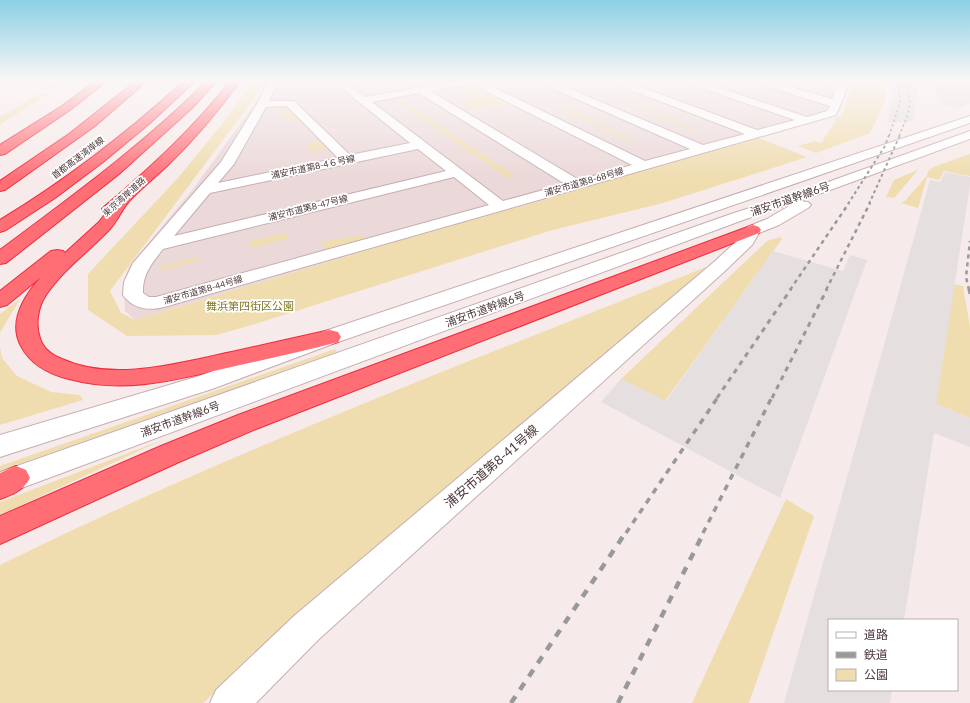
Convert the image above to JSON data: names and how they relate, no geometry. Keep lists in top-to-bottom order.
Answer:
{
  "streets": {
    "highway": ["首都高速湾岸線", "東京湾岸道路"],
    "street": [
      "浦安市道第8-4６号線",
      "浦安市道第8-68号線",
      "浦安市道幹線6号",
      "浦安市道第8-47号線",
      "浦安市道第8-44号線",
      "浦安市道第8-41号線"
    ]
  },
  "crossings": [
    ["浦安市道第8-4６号線", "浦安市道第8-44号線"],
    ["浦安市道第8-68号線", "浦安市道第8-44号線"],
    ["浦安市道第8-47号線", "浦安市道第8-44号線"]
  ],
  "parks": ["舞浜第四街区公園"],
  "legend": ["道路", "鉄道", "公園"]
}
